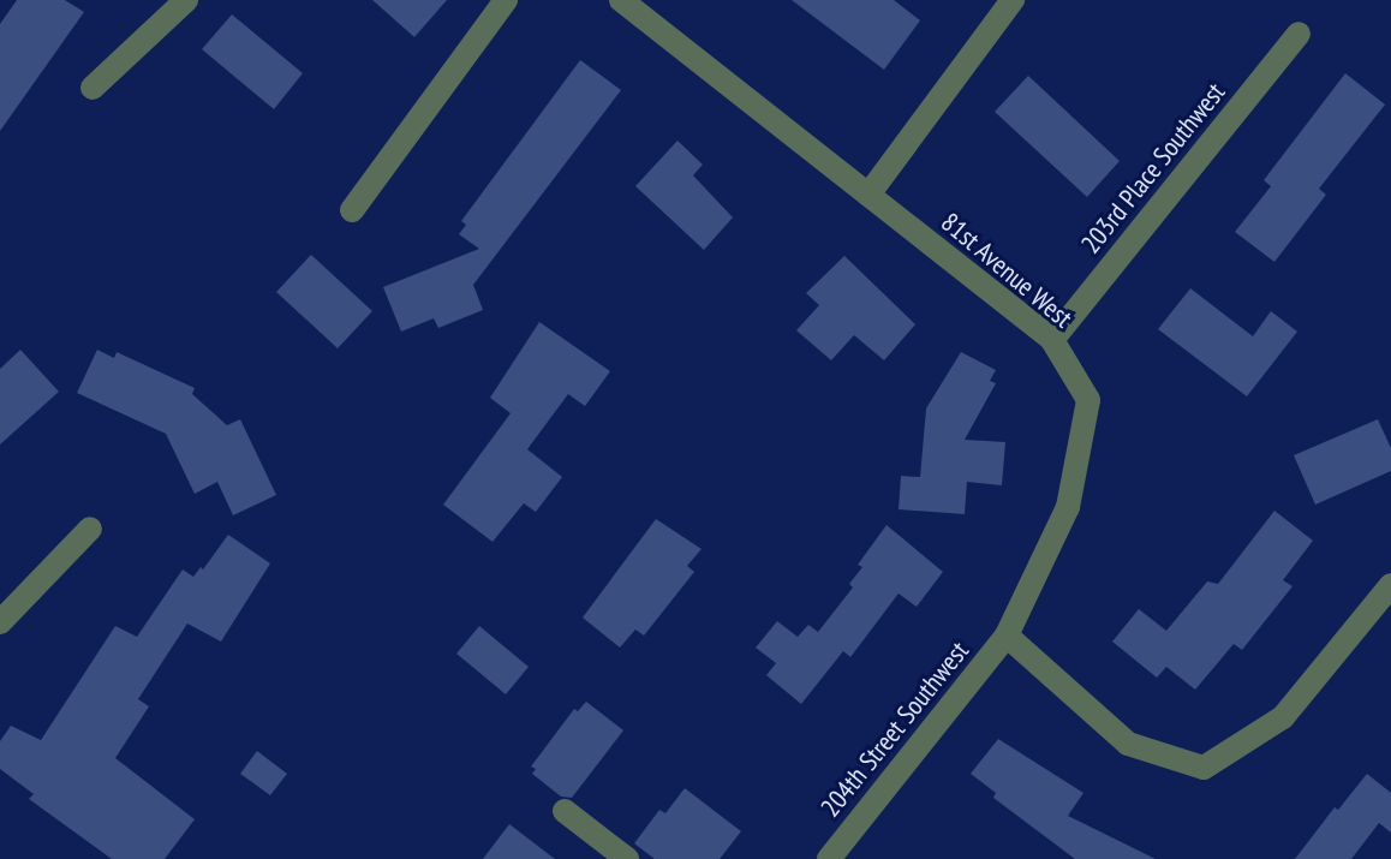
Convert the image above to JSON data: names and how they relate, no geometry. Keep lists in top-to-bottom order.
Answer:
{
  "streets": {
    "street": ["203rd Place Southwest", "81st Avenue West", "204th Street Southwest"]
  },
  "crossings": [
    ["203rd Place Southwest", "81st Avenue West"],
    ["81st Avenue West", "204th Street Southwest"]
  ]
}
